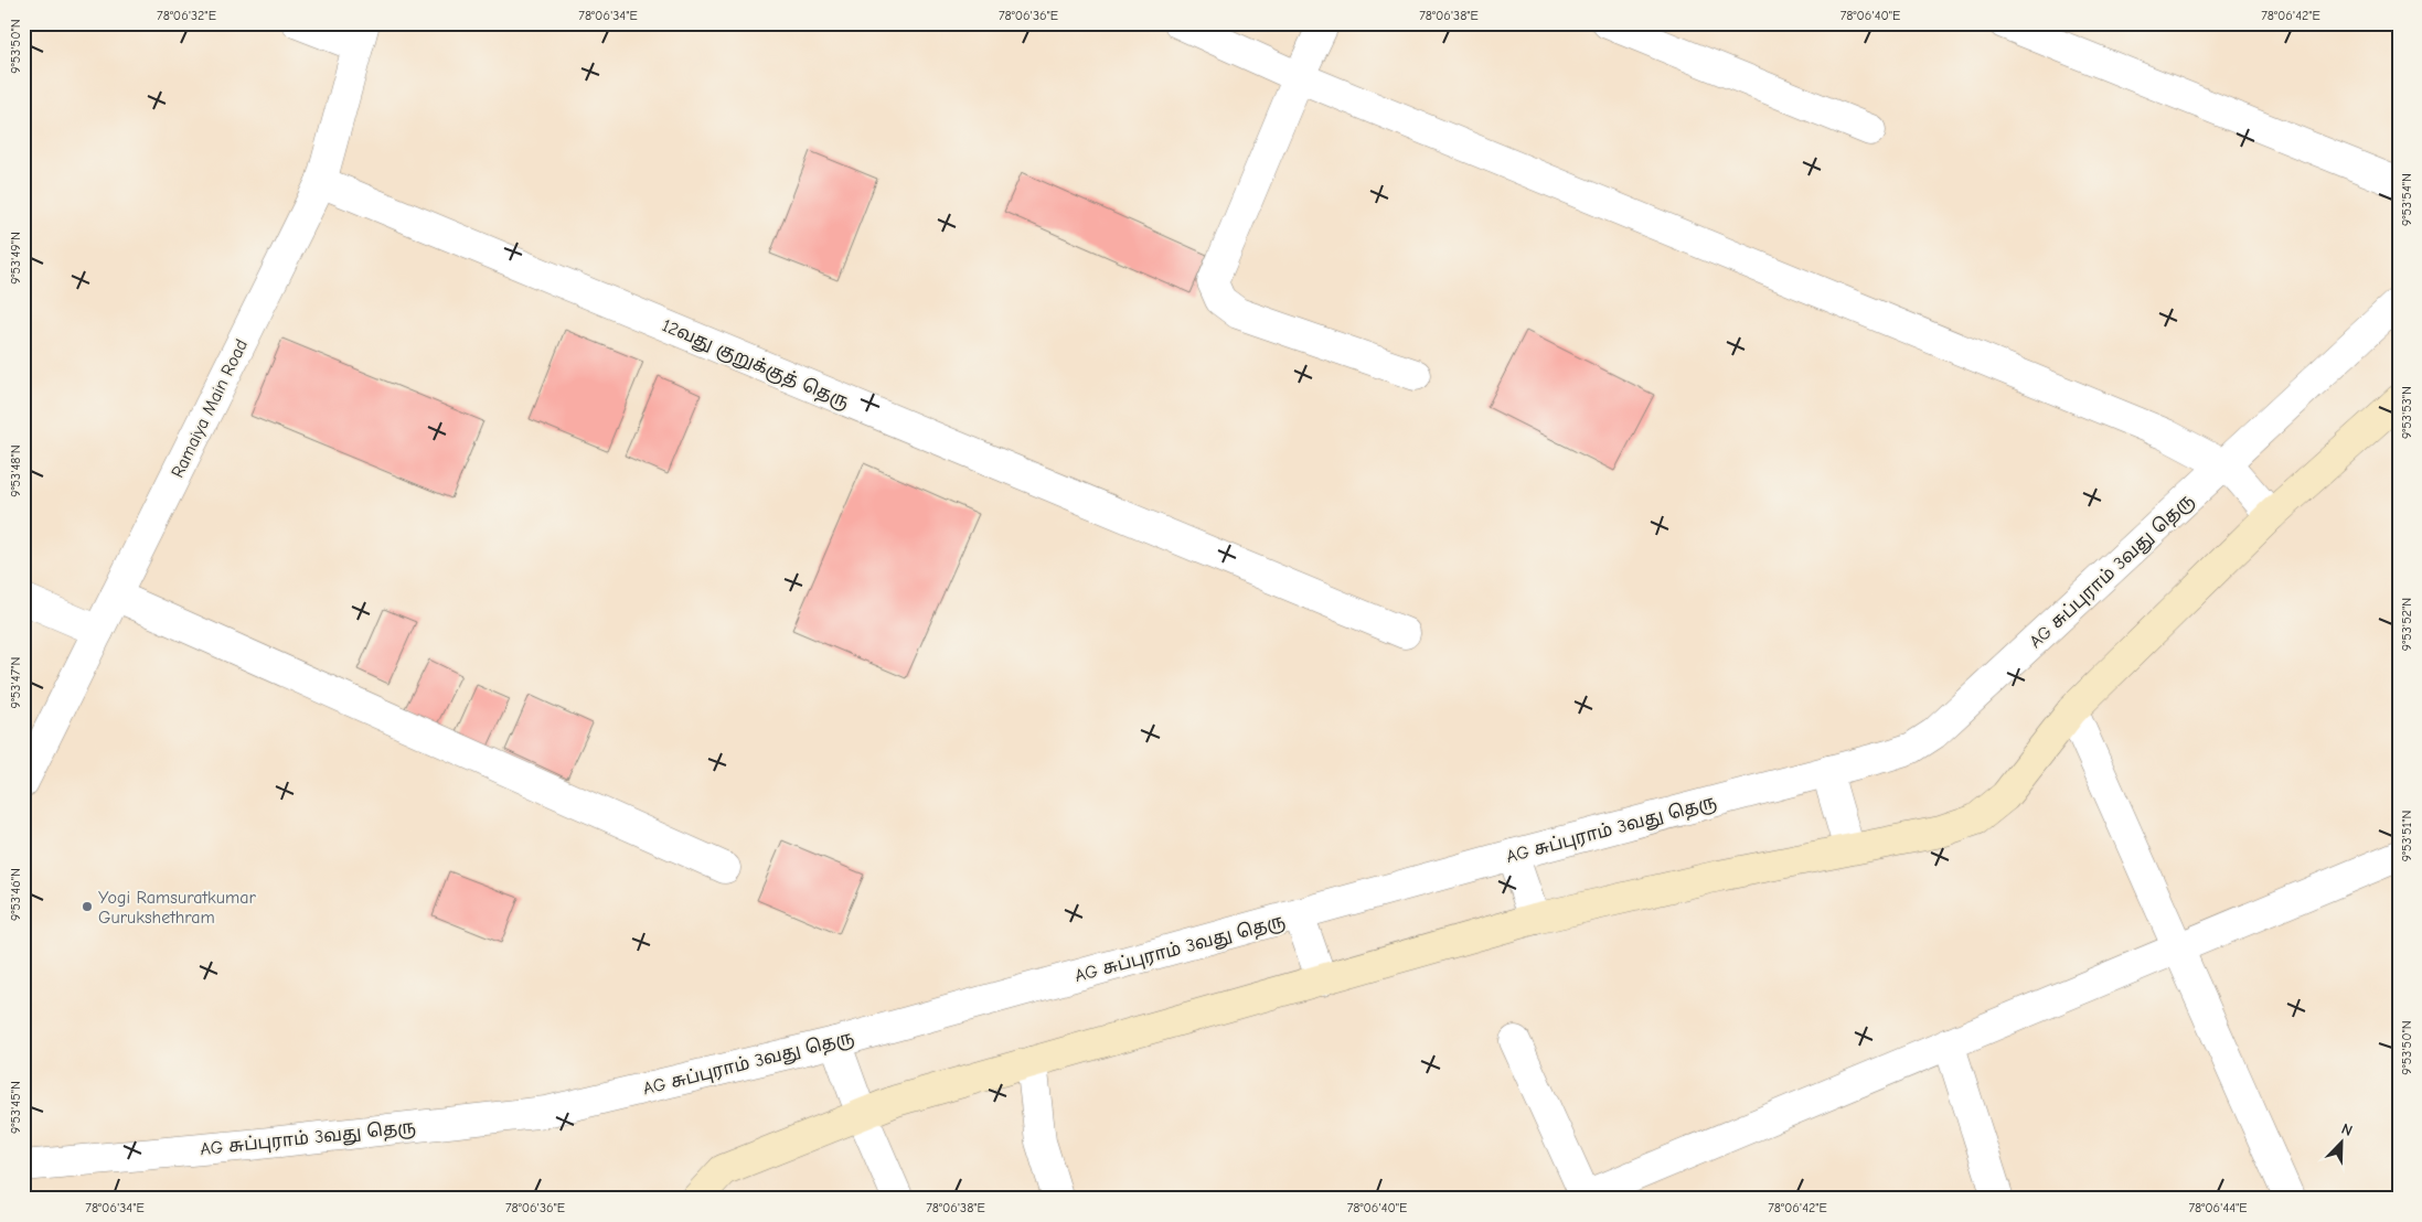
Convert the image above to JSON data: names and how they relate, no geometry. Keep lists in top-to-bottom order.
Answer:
{
  "streets": {
    "street": ["12வது குறுக்குத் தெரு", "Ramaiya Main Road", "AG சுப்புராம் 3வது தெரு"]
  },
  "crossings": [
    ["12வது குறுக்குத் தெரு", "Ramaiya Main Road"]
  ],
  "places": ["Yogi Ramsuratkumar Gurukshethram"],
  "north": "top right",
  "coordinates": [
    "78°06'32\"E",
    "78°06'34\"E",
    "78°06'36\"E",
    "78°06'38\"E",
    "78°06'40\"E",
    "78°06'42\"E",
    "9°53'50\"N",
    "9°53'54\"N",
    "9°53'49\"N",
    "9°53'53\"N",
    "9°53'48\"N",
    "9°53'52\"N",
    "9°53'47\"N",
    "9°53'51\"N",
    "9°53'46\"N",
    "9°53'45\"N",
    "78°06'44\"E"
  ]
}
